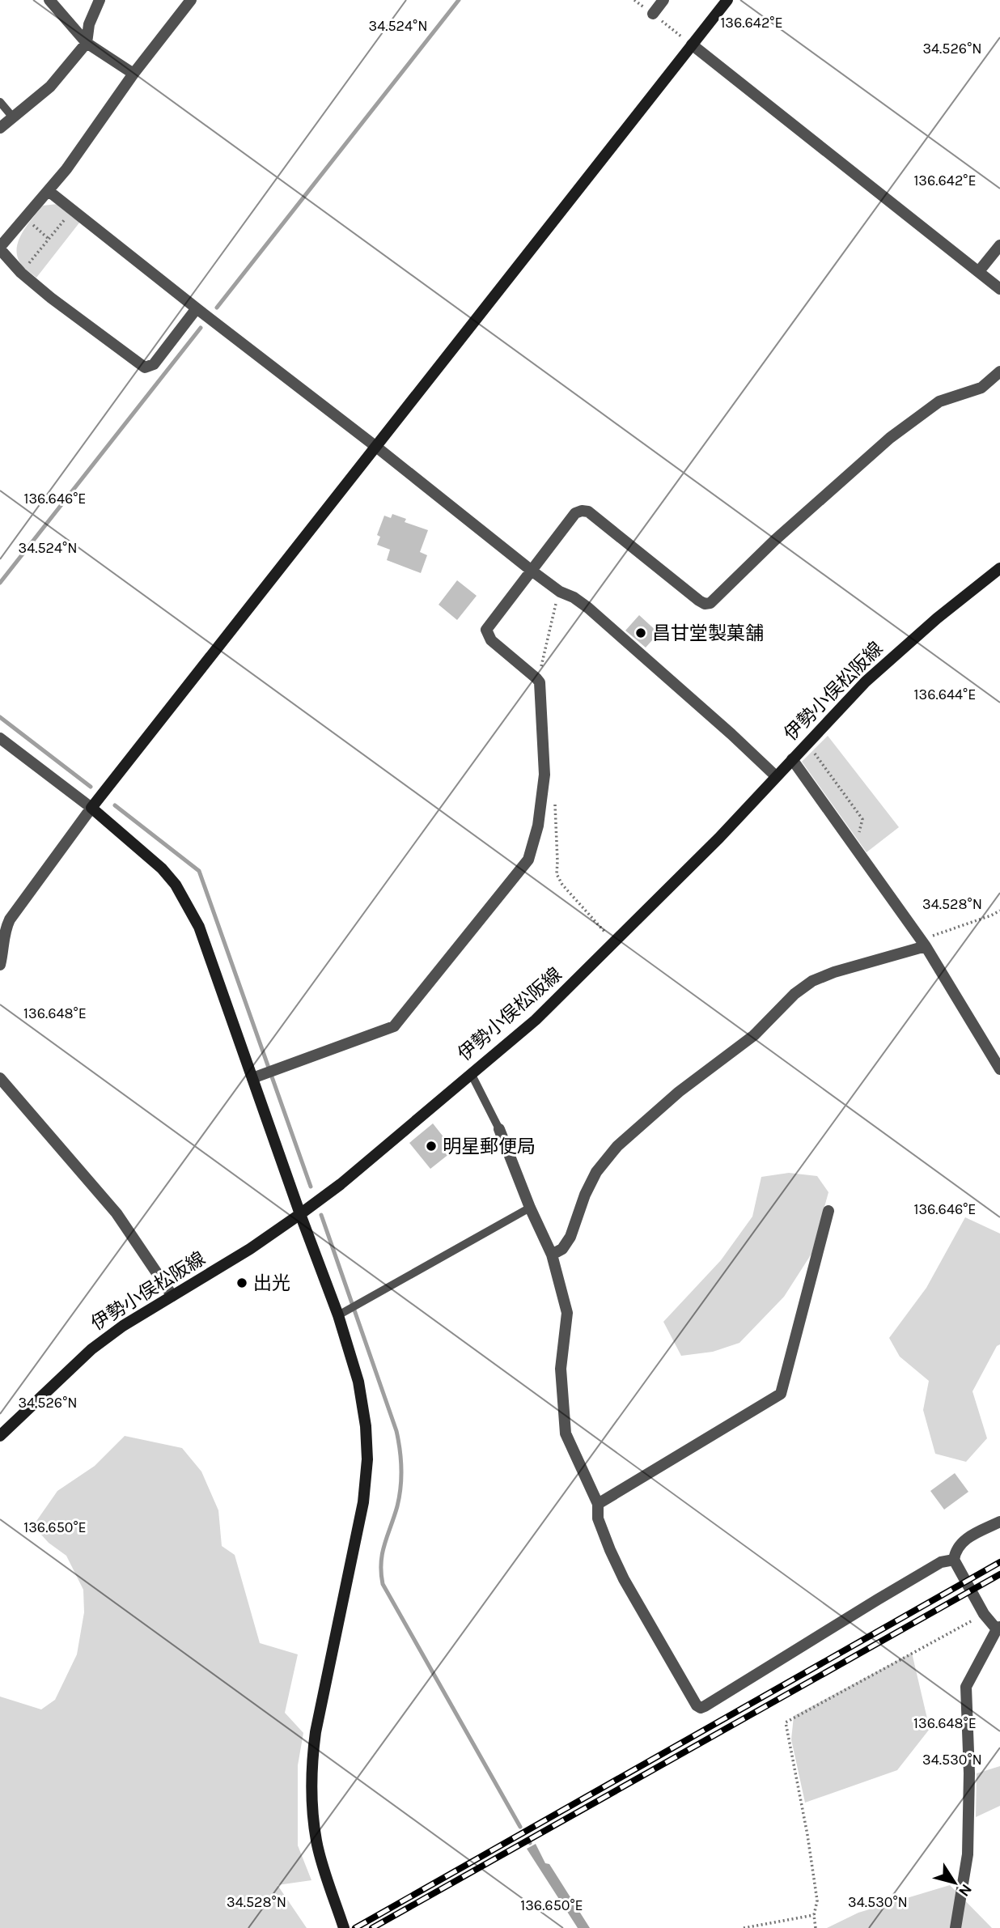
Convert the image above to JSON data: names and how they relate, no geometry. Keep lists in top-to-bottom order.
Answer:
{
  "streets": {
    "street": ["伊勢小俣松阪線"]
  },
  "places": ["昌甘堂製菓舗", "明星郵便局", "出光"],
  "north": "bottom right",
  "coordinates": [
    "136.642°E",
    "34.524°N",
    "34.526°N",
    "136.646°E",
    "136.644°E",
    "34.528°N",
    "136.648°E",
    "136.650°E",
    "34.530°N"
  ]
}
